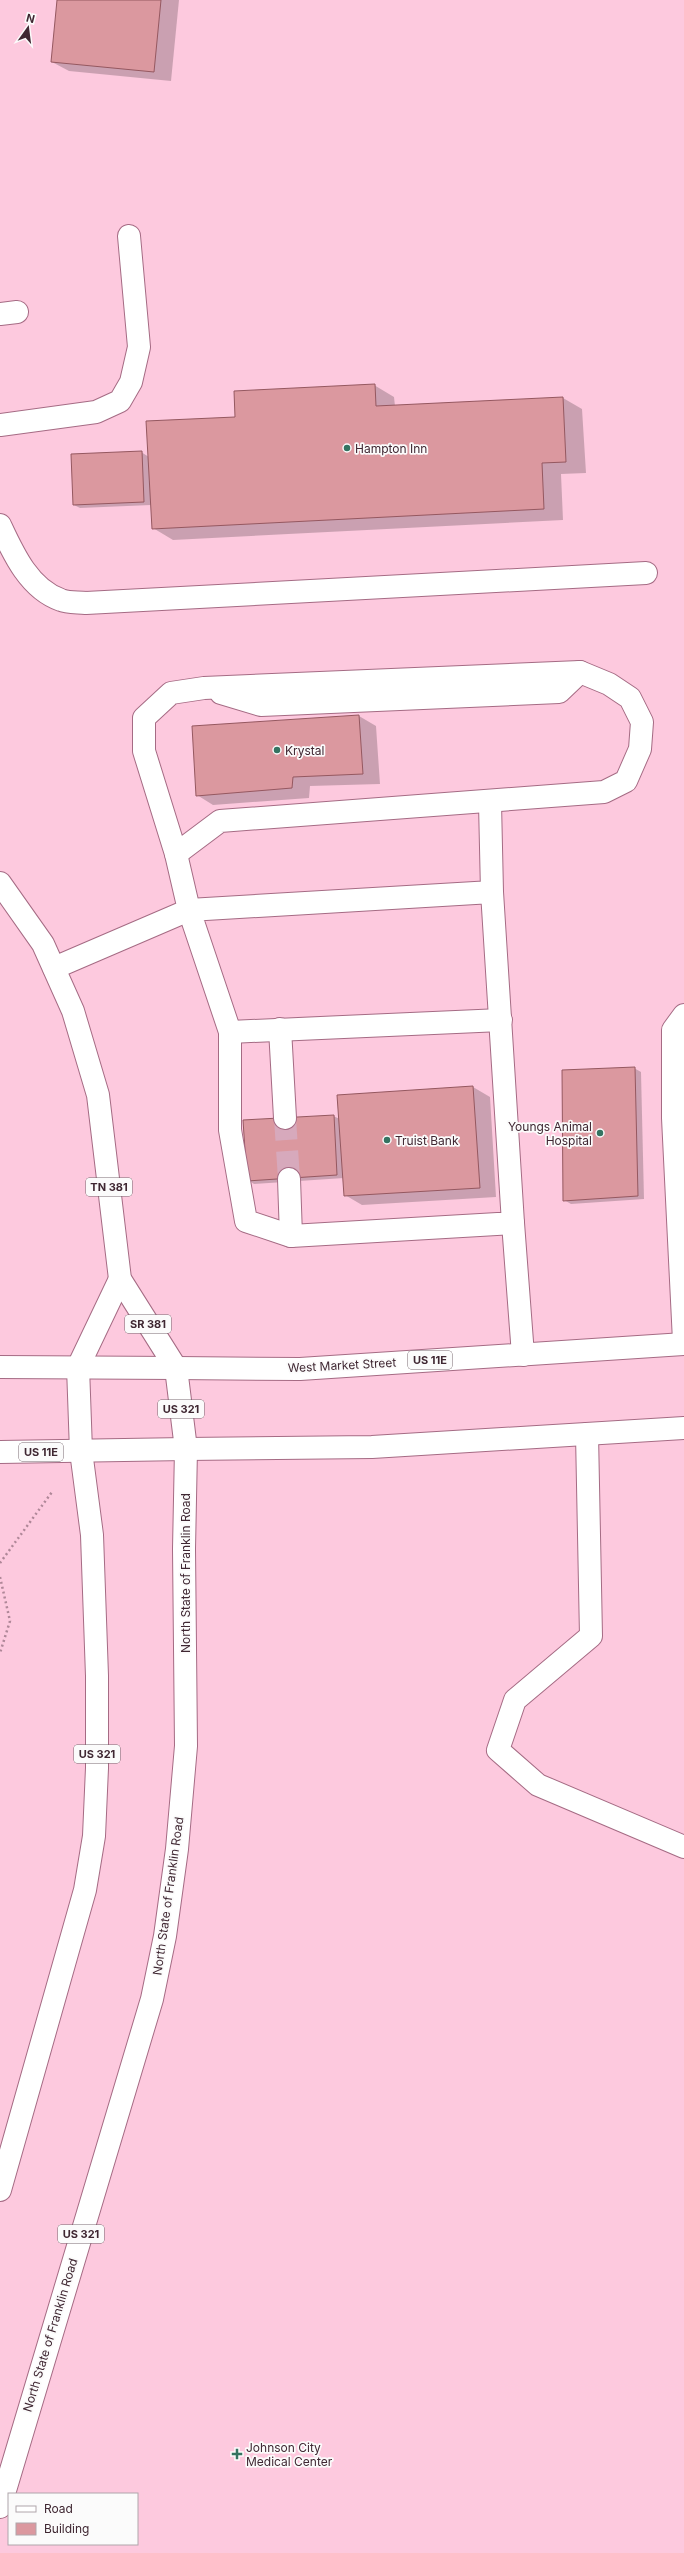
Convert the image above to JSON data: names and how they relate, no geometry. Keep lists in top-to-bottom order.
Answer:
{
  "streets": {
    "main road": [
      "TN 381",
      "SR 381",
      "US 11E",
      "West Market Street",
      "US 321",
      "North State of Franklin Road"
    ]
  },
  "crossings": [
    ["US 11E", "US 321"],
    ["US 11E", "North State of Franklin Road"],
    ["West Market Street", "North State of Franklin Road"]
  ],
  "places": {
    "other": [
      "Hampton Inn",
      "Krystal",
      "Youngs Animal Hospital",
      "Truist Bank"
    ],
    "health": ["Johnson City Medical Center"]
  },
  "legend": ["Road", "Building"],
  "north": "top"
}
